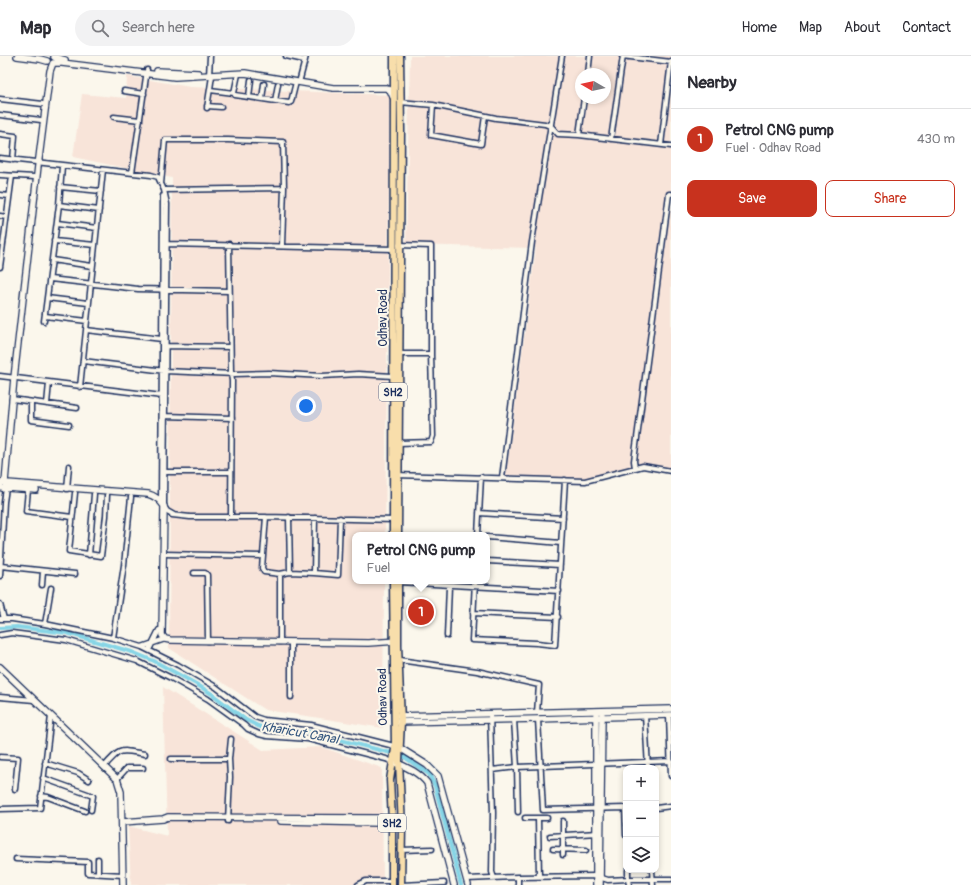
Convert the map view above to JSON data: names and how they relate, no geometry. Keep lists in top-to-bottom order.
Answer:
{
  "streets": {
    "main road": ["Odhav Road", "SH2"]
  },
  "crossings": [
    ["Odhav Road", "SH2"]
  ],
  "water": ["Kharicut Canal"],
  "north": "left",
  "page": {
    "header": "Map",
    "search": "Search here",
    "nav": [
      "Home",
      "Map",
      "About",
      "Contact"
    ],
    "heading": "Nearby",
    "list": [
      {
        "mark": "1",
        "name": "Petrol CNG pump",
        "note": "Fuel · Odhav Road",
        "value": "430 m"
      }
    ],
    "buttons": ["Save", "Share"],
    "popup": ["Petrol CNG pump", "Fuel"],
    "pins": "1",
    "map_buttons": ["+", "−"]
  }
}
